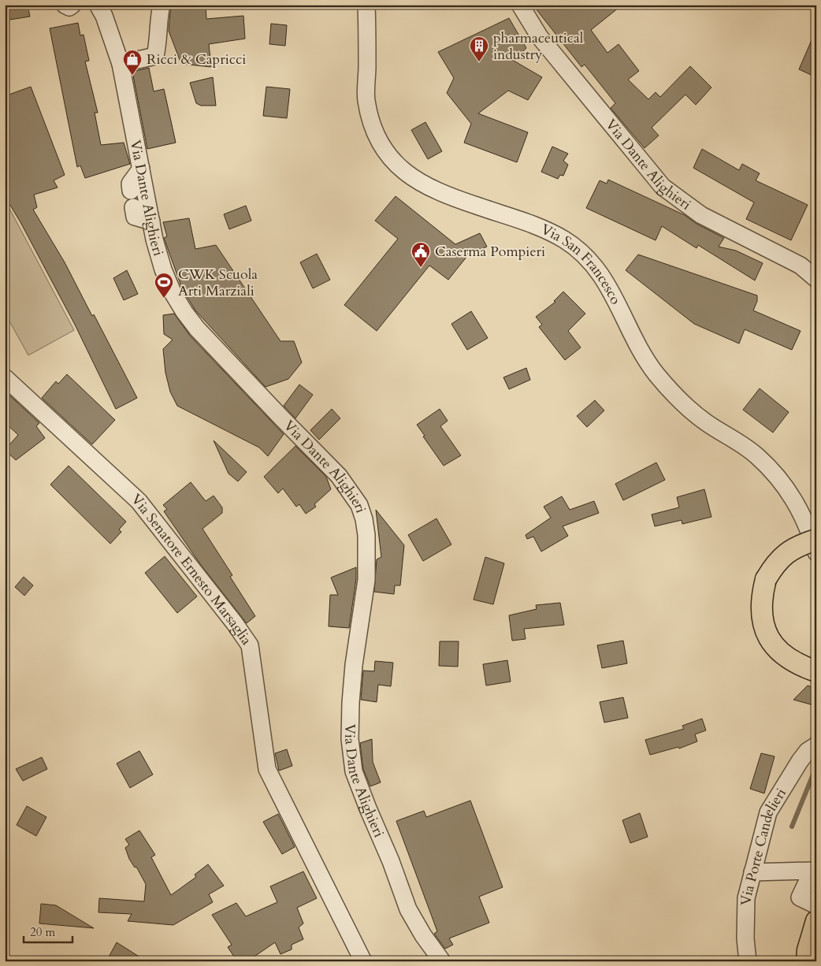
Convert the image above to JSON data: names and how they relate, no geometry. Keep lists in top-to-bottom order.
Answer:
{
  "streets": {
    "street": [
      "Via Dante Alighieri",
      "Via San Francesco",
      "Via Senatore Ernesto Marsaglia",
      "Via Porte Candelieri"
    ]
  },
  "places": {
    "building": ["pharmaceutical industry"],
    "shop": ["Ricci & Capricci"],
    "public building": ["Caserma Pompieri"],
    "sports": ["CWK Scuola Arti Marziali"]
  },
  "scale_bar": "20 m"
}
